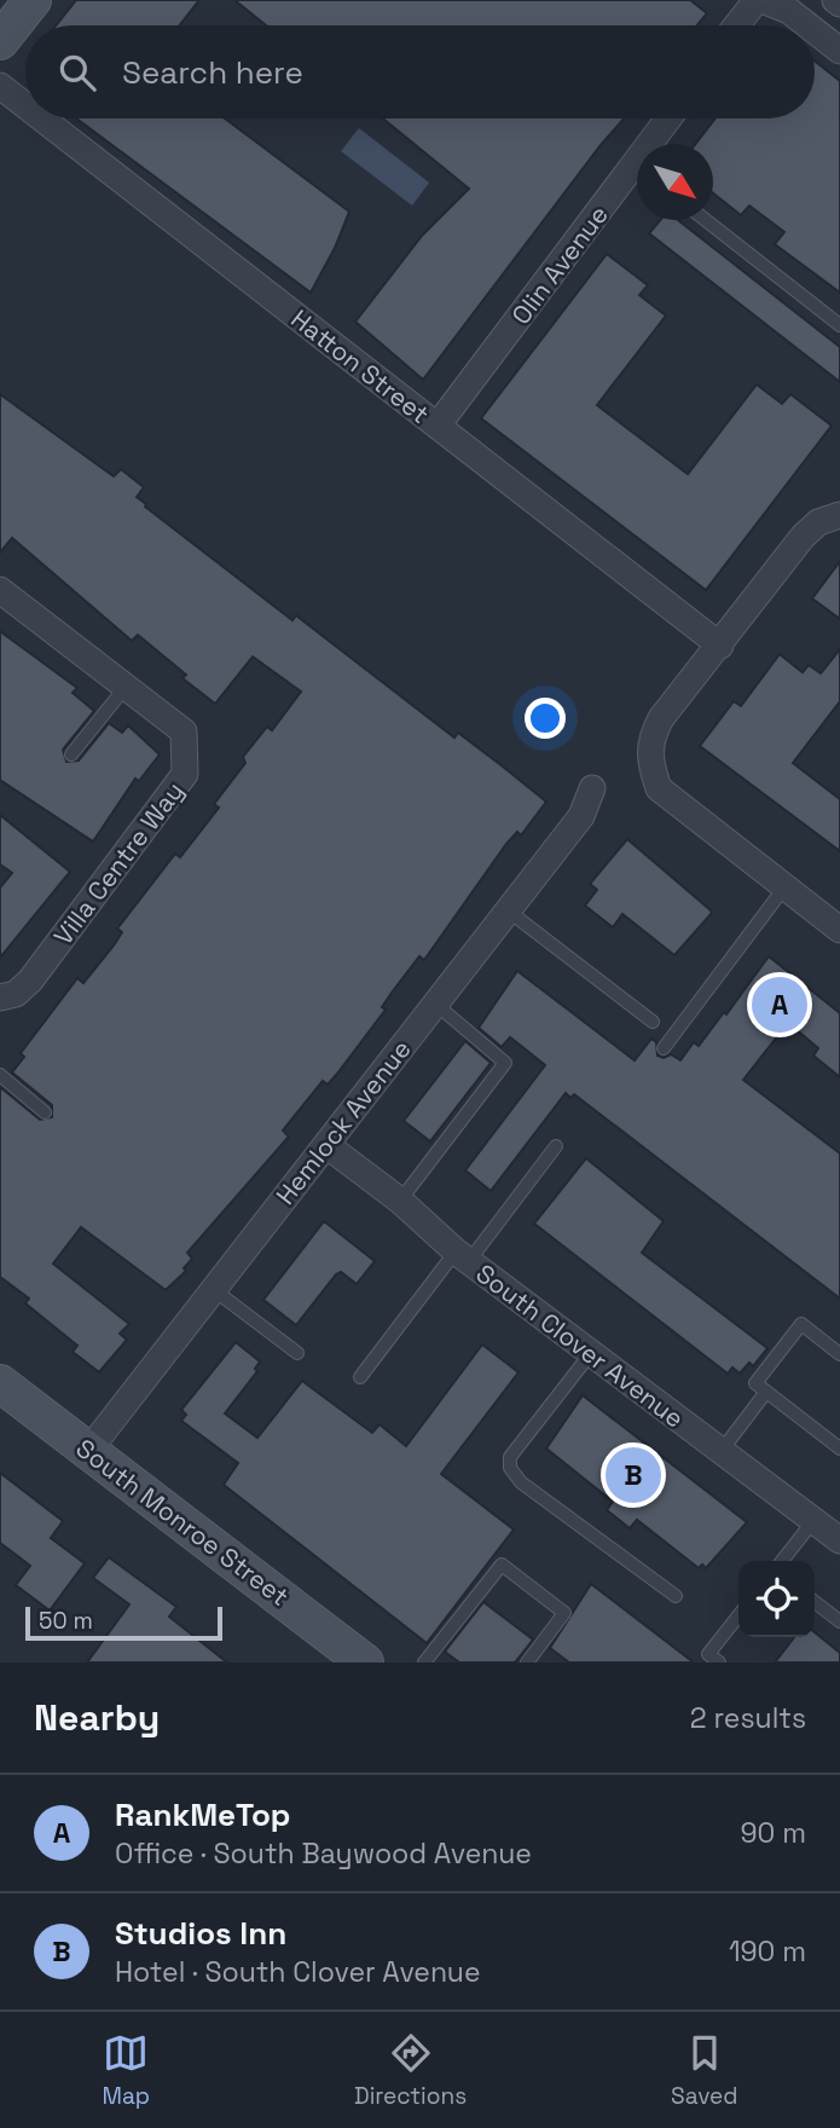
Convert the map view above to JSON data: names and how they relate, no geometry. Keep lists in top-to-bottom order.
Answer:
{
  "streets": {
    "main road": ["South Monroe Street"],
    "street": [
      "Olin Avenue",
      "Hatton Street",
      "Villa Centre Way",
      "Hemlock Avenue",
      "South Clover Avenue"
    ]
  },
  "crossings": [
    ["Olin Avenue", "Hatton Street"],
    ["Hemlock Avenue", "South Clover Avenue"],
    ["Hemlock Avenue", "South Monroe Street"]
  ],
  "scale_bar": "50 m",
  "north": "bottom right",
  "page": {
    "search": "Search here",
    "pins": ["A", "B"],
    "scale": "50 m",
    "heading": ["Nearby", "2 results"],
    "list": [
      {
        "mark": "A",
        "name": "RankMeTop",
        "note": "Office · South Baywood Avenue",
        "value": "90 m"
      },
      {
        "mark": "B",
        "name": "Studios Inn",
        "note": "Hotel · South Clover Avenue",
        "value": "190 m"
      }
    ],
    "nav": ["Map", "Directions", "Saved"]
  }
}
